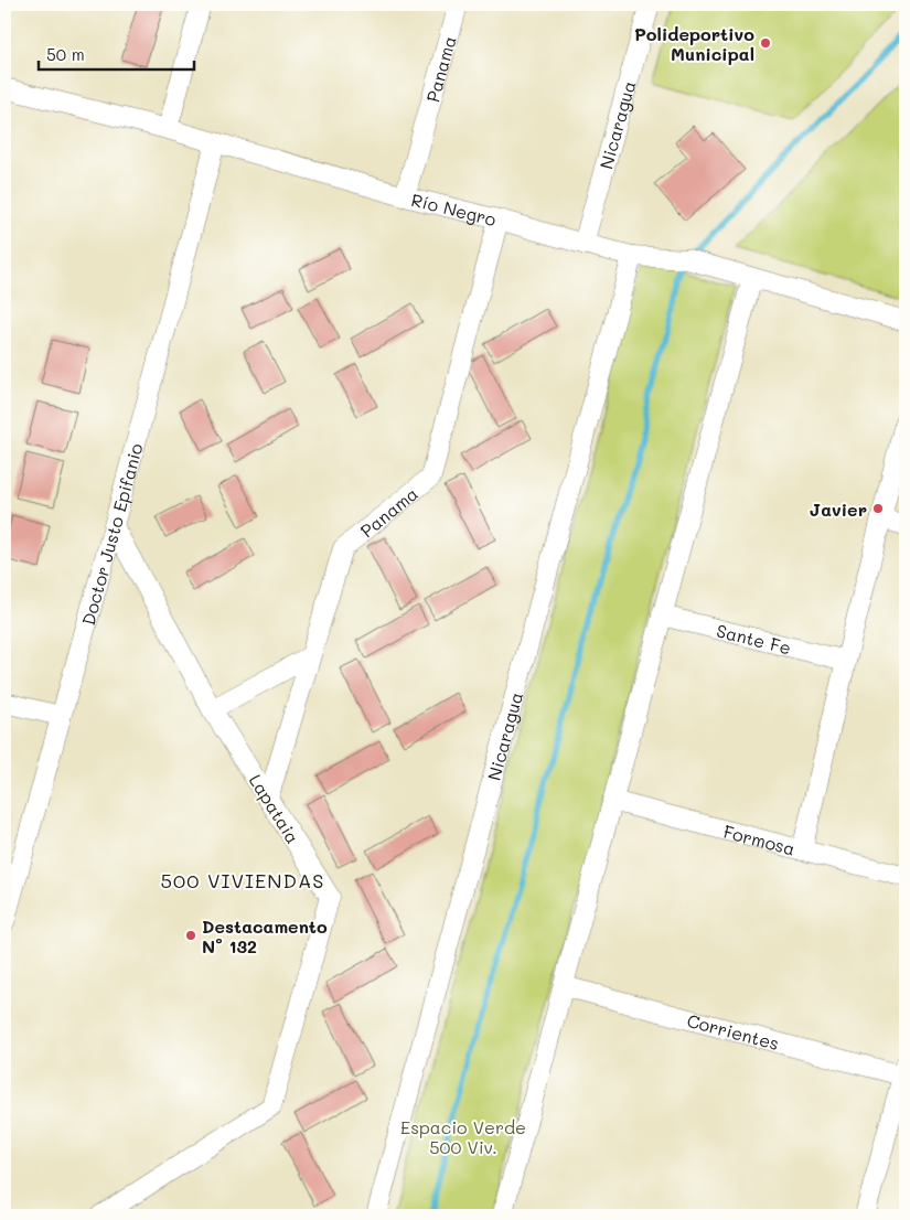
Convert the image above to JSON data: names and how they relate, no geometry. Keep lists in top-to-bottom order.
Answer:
{
  "streets": {
    "street": [
      "Panama",
      "Nicaragua",
      "Río Negro",
      "Doctor Justo Epifanio",
      "Sante Fe",
      "Lapataia",
      "Formosa",
      "Corrientes"
    ]
  },
  "crossings": [
    ["Panama", "Río Negro"],
    ["Panama", "Lapataia"],
    ["Nicaragua", "Río Negro"],
    ["Río Negro", "Doctor Justo Epifanio"],
    ["Doctor Justo Epifanio", "Lapataia"]
  ],
  "districts": ["500 VIVIENDAS"],
  "parks": ["Espacio Verde 500 Viv."],
  "places": ["Polideportivo Municipal", "Javier", "Destacamento N° 132"],
  "scale_bar": "50 m"
}
